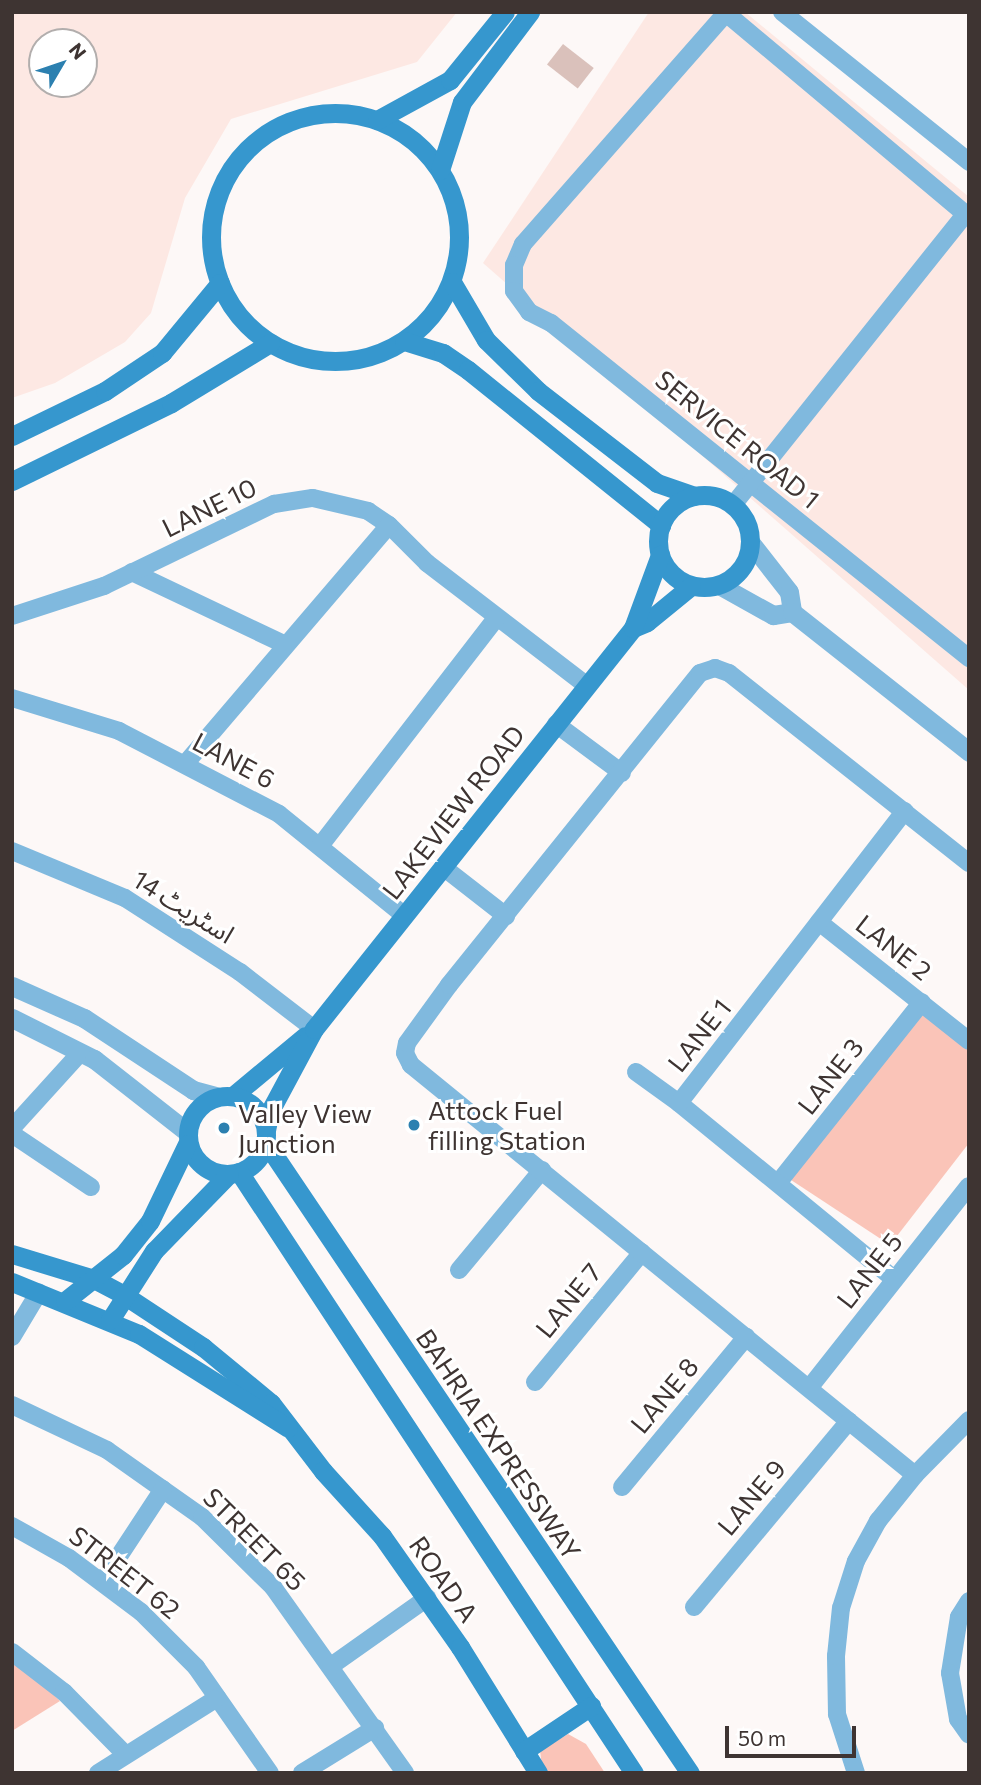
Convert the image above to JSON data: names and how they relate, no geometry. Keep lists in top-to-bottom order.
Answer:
{
  "streets": {
    "main road": ["LAKEVIEW ROAD", "BAHRIA EXPRESSWAY", "ROAD A"],
    "street": [
      "SERVICE ROAD 1",
      "LANE 10",
      "LANE 6",
      "اسٹریٹ 14",
      "LANE 2",
      "LANE 1",
      "LANE 3",
      "LANE 5",
      "LANE 7",
      "LANE 8",
      "LANE 9",
      "STREET 65",
      "STREET 62"
    ]
  },
  "crossings": [
    ["LANE 10", "LAKEVIEW ROAD"],
    ["LANE 6", "LAKEVIEW ROAD"],
    ["LAKEVIEW ROAD", "اسٹریٹ 14"],
    ["LANE 2", "LANE 1"],
    ["LANE 2", "LANE 3"],
    ["LANE 1", "LANE 3"],
    ["LANE 1", "LANE 5"]
  ],
  "places": ["Attock Fuel filling Station", "Valley View Junction"],
  "scale_bar": "50 m",
  "north": "top right"
}
